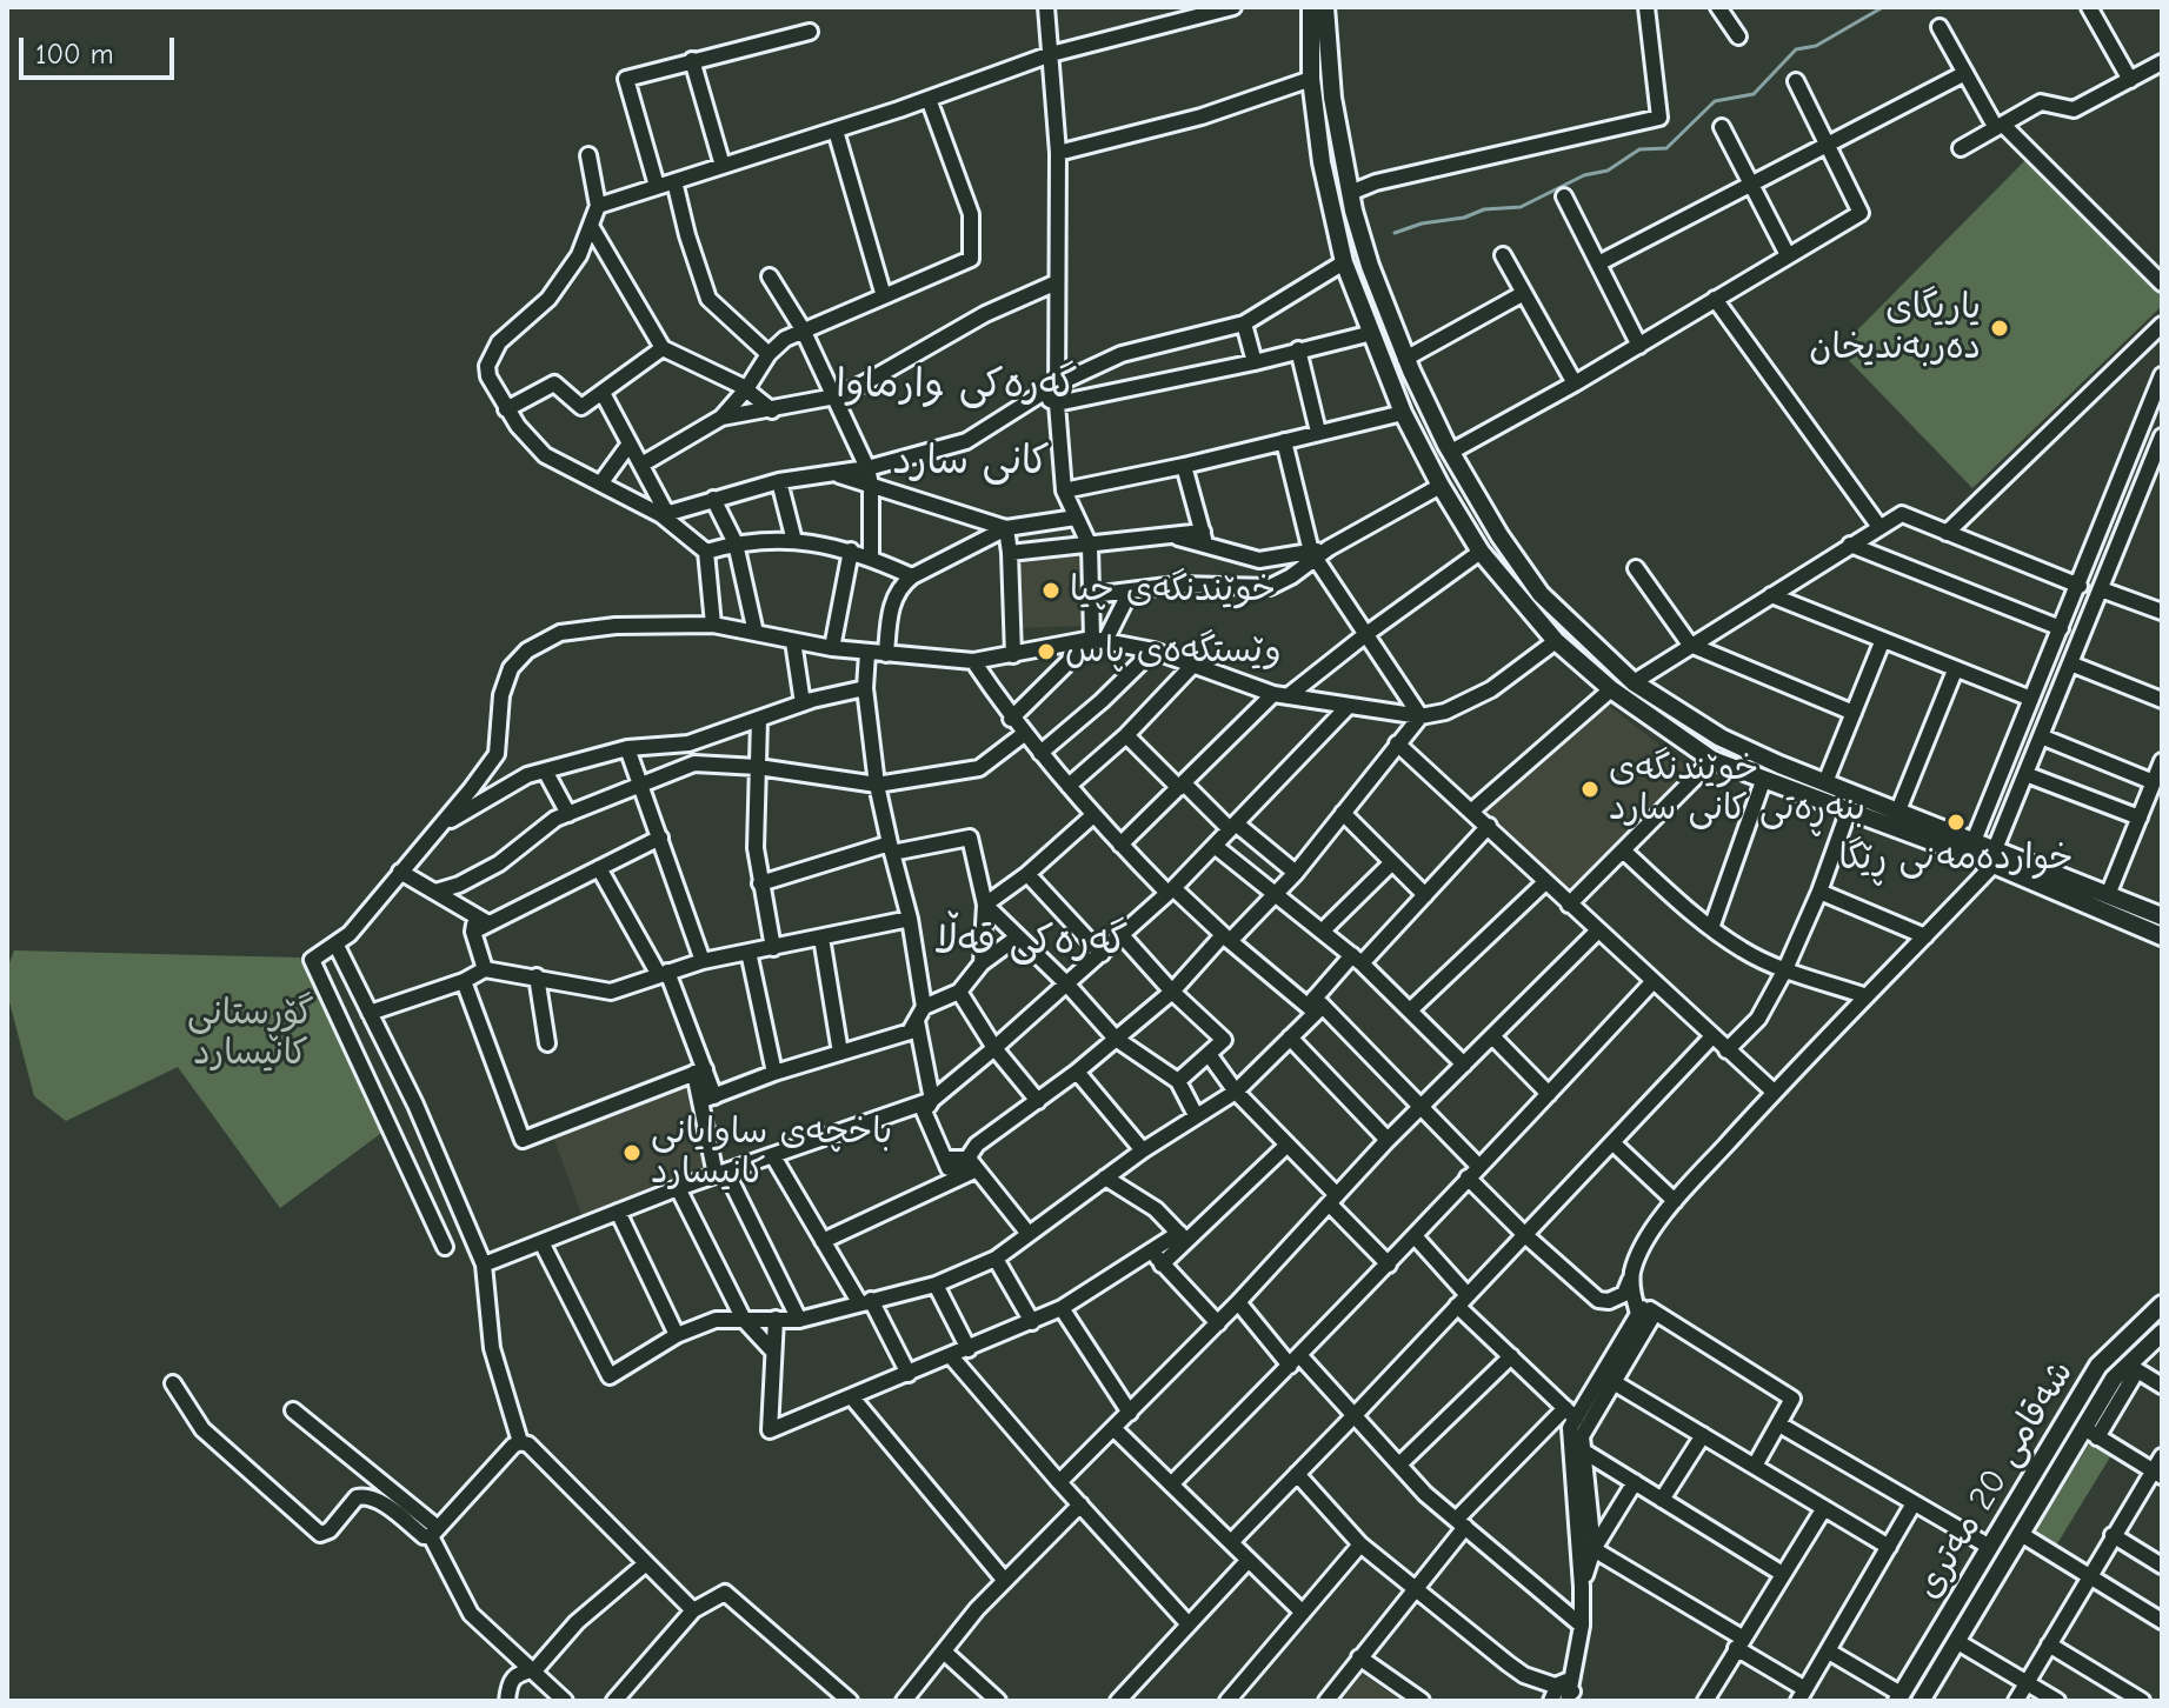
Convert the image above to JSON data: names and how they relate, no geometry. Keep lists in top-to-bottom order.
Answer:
{
  "streets": {
    "main road": ["شەقامی 20 مەتری"]
  },
  "districts": ["گەرەکی وارماوا", "کانی سارد", "گەرەکی قەڵا"],
  "parks": ["گۆڕستانی کانیسارد"],
  "places": [
    "یاریگاى ده‌ربه‌ندیخان",
    "خوێندنگەی چیا",
    "وێستگەەی پاس",
    "خوێندنگەی بنەڕەتی کانی سارد",
    "خواردەمەنی ڕێگا",
    "باخچەی ساوایانی کانیسارد"
  ],
  "scale_bar": "100 m"
}
